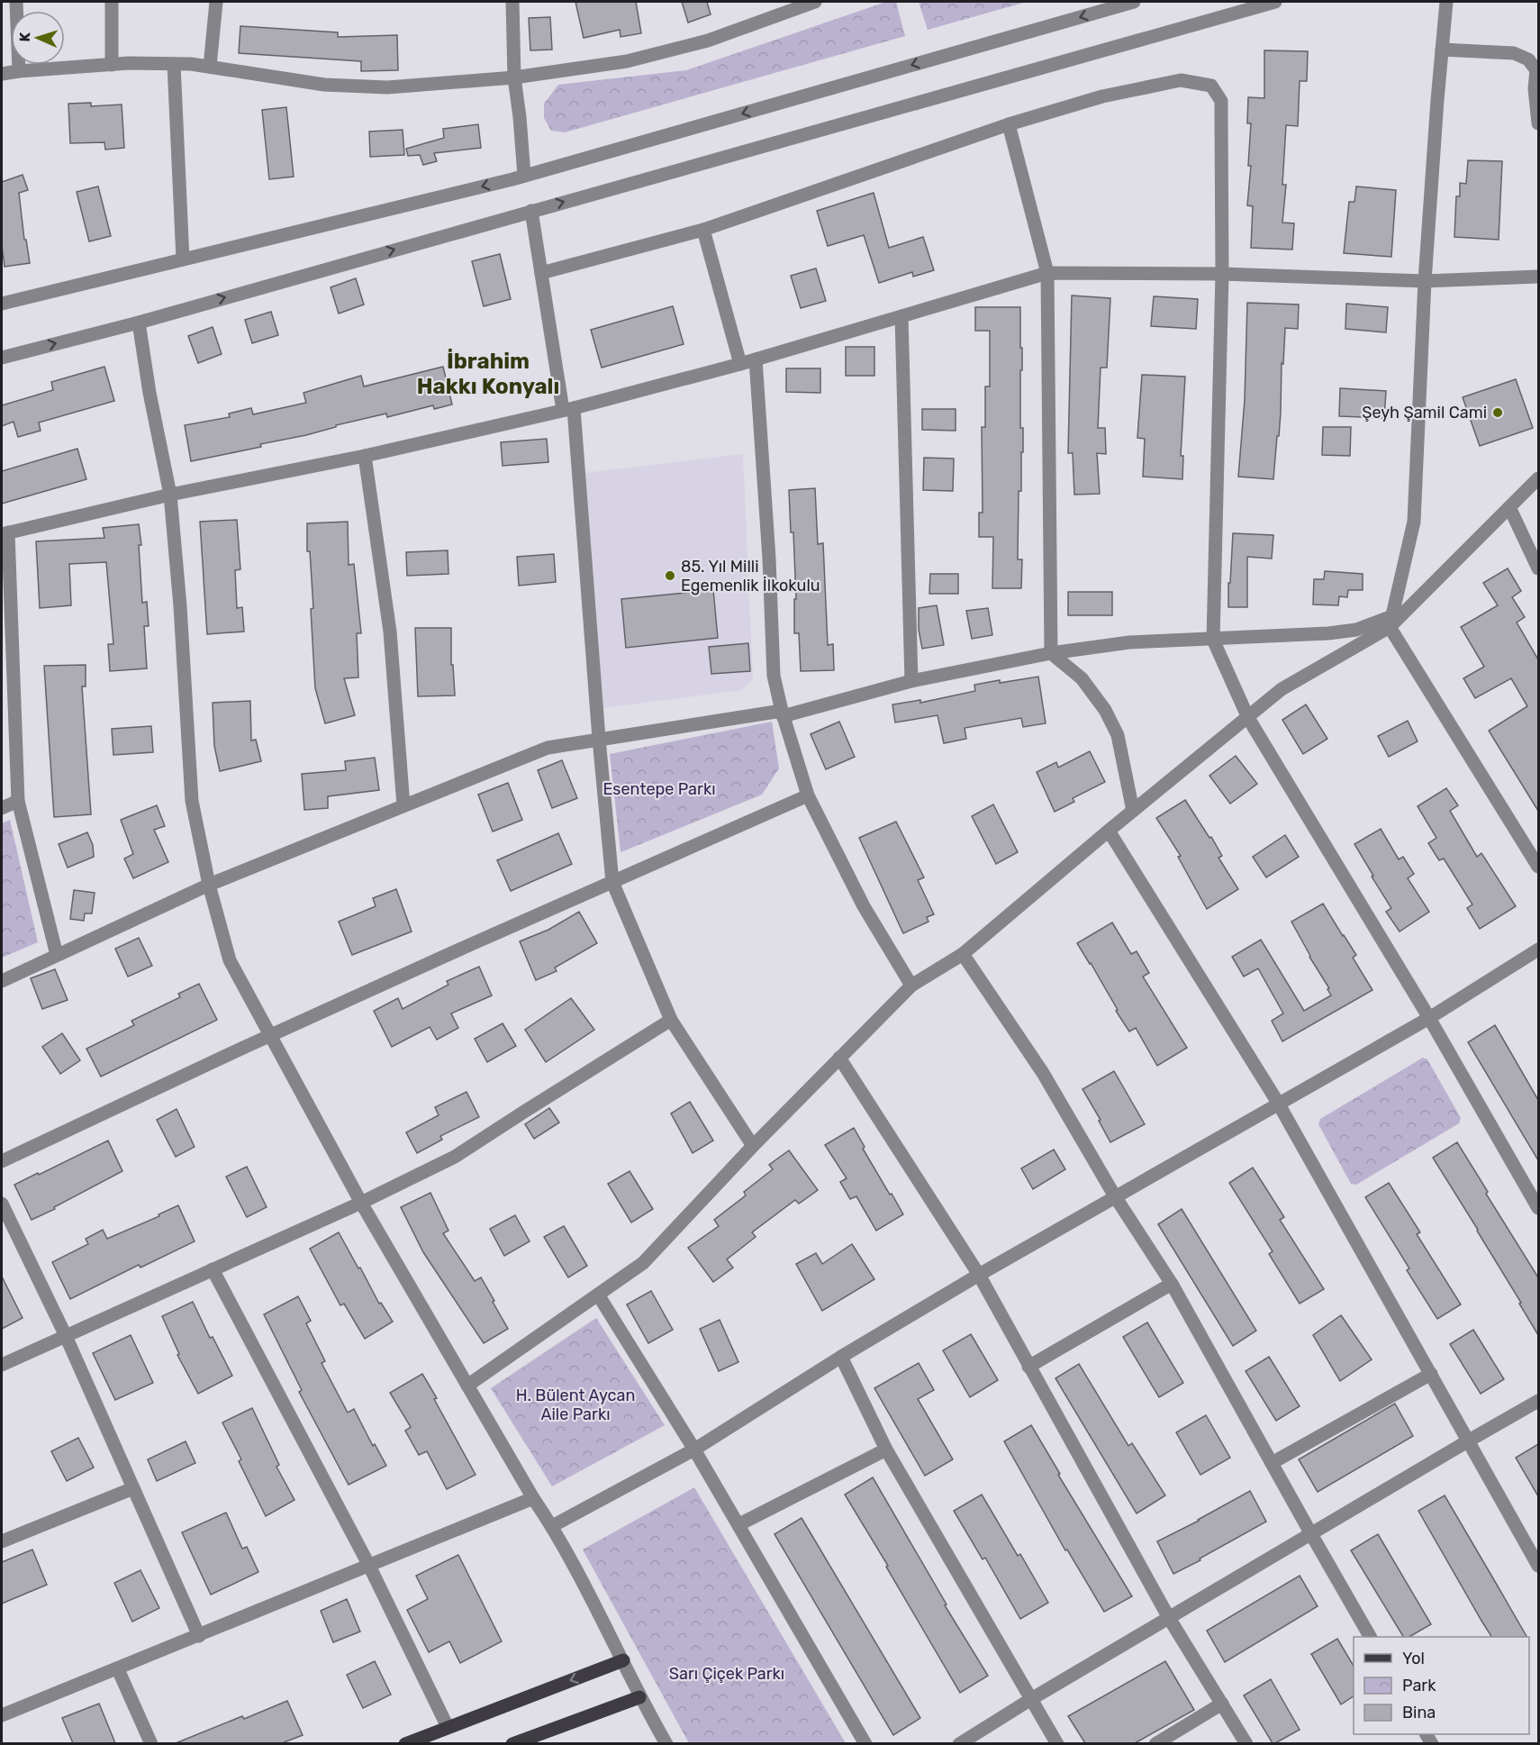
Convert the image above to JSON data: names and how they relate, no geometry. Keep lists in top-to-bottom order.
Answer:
{
  "districts": ["İbrahim Hakkı Konyalı"],
  "parks": ["Esentepe Parkı", "H. Bülent Aycan Aile Parkı", "Sarı Çiçek Parkı"],
  "places": ["Şeyh Şamil Cami", "85. Yıl Milli Egemenlik İlkokulu"],
  "legend": ["Yol", "Park", "Bina"],
  "north": "left"
}
